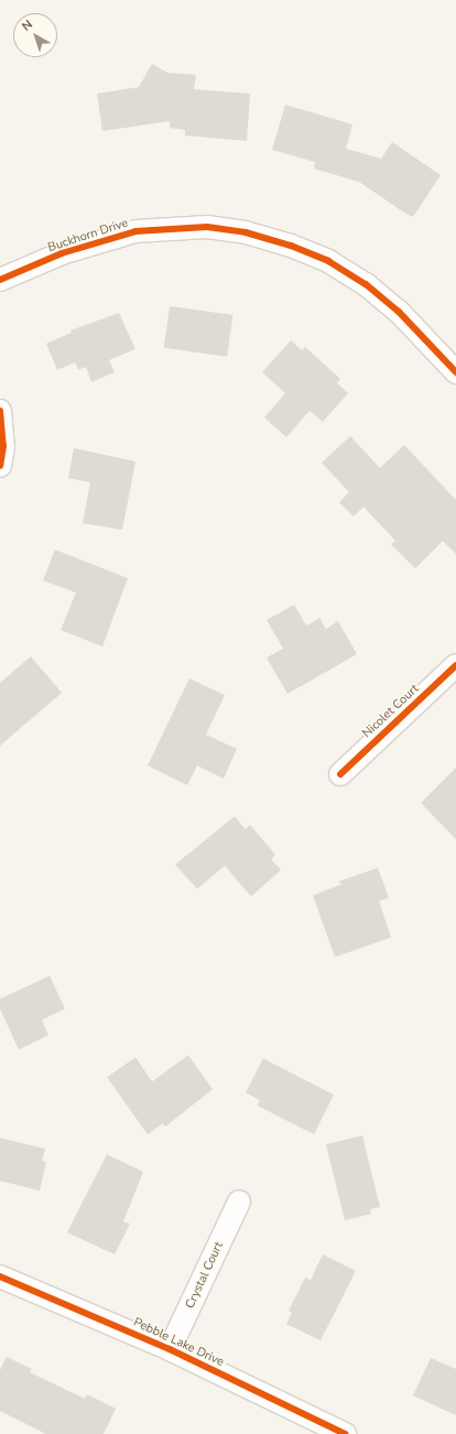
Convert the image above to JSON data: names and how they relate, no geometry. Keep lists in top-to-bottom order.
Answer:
{
  "streets": {
    "street": [
      "Buckhorn Drive",
      "Nicolet Court",
      "Crystal Court",
      "Pebble Lake Drive"
    ]
  },
  "crossings": [
    ["Crystal Court", "Pebble Lake Drive"]
  ],
  "north": "top left"
}
